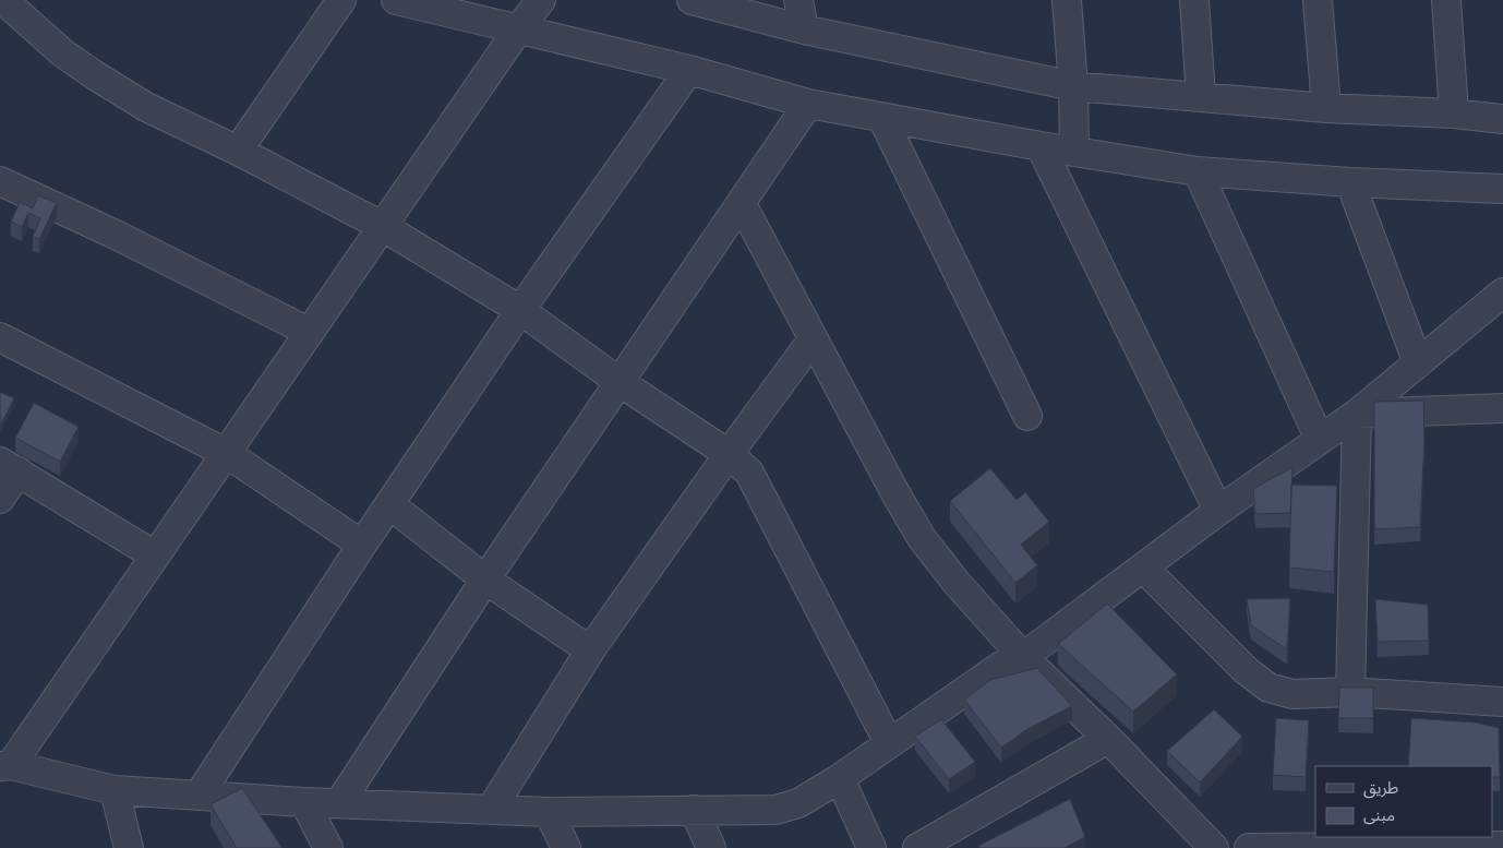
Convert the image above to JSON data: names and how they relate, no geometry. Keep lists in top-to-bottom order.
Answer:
{
  "legend": ["طريق", "مبنى"]
}
